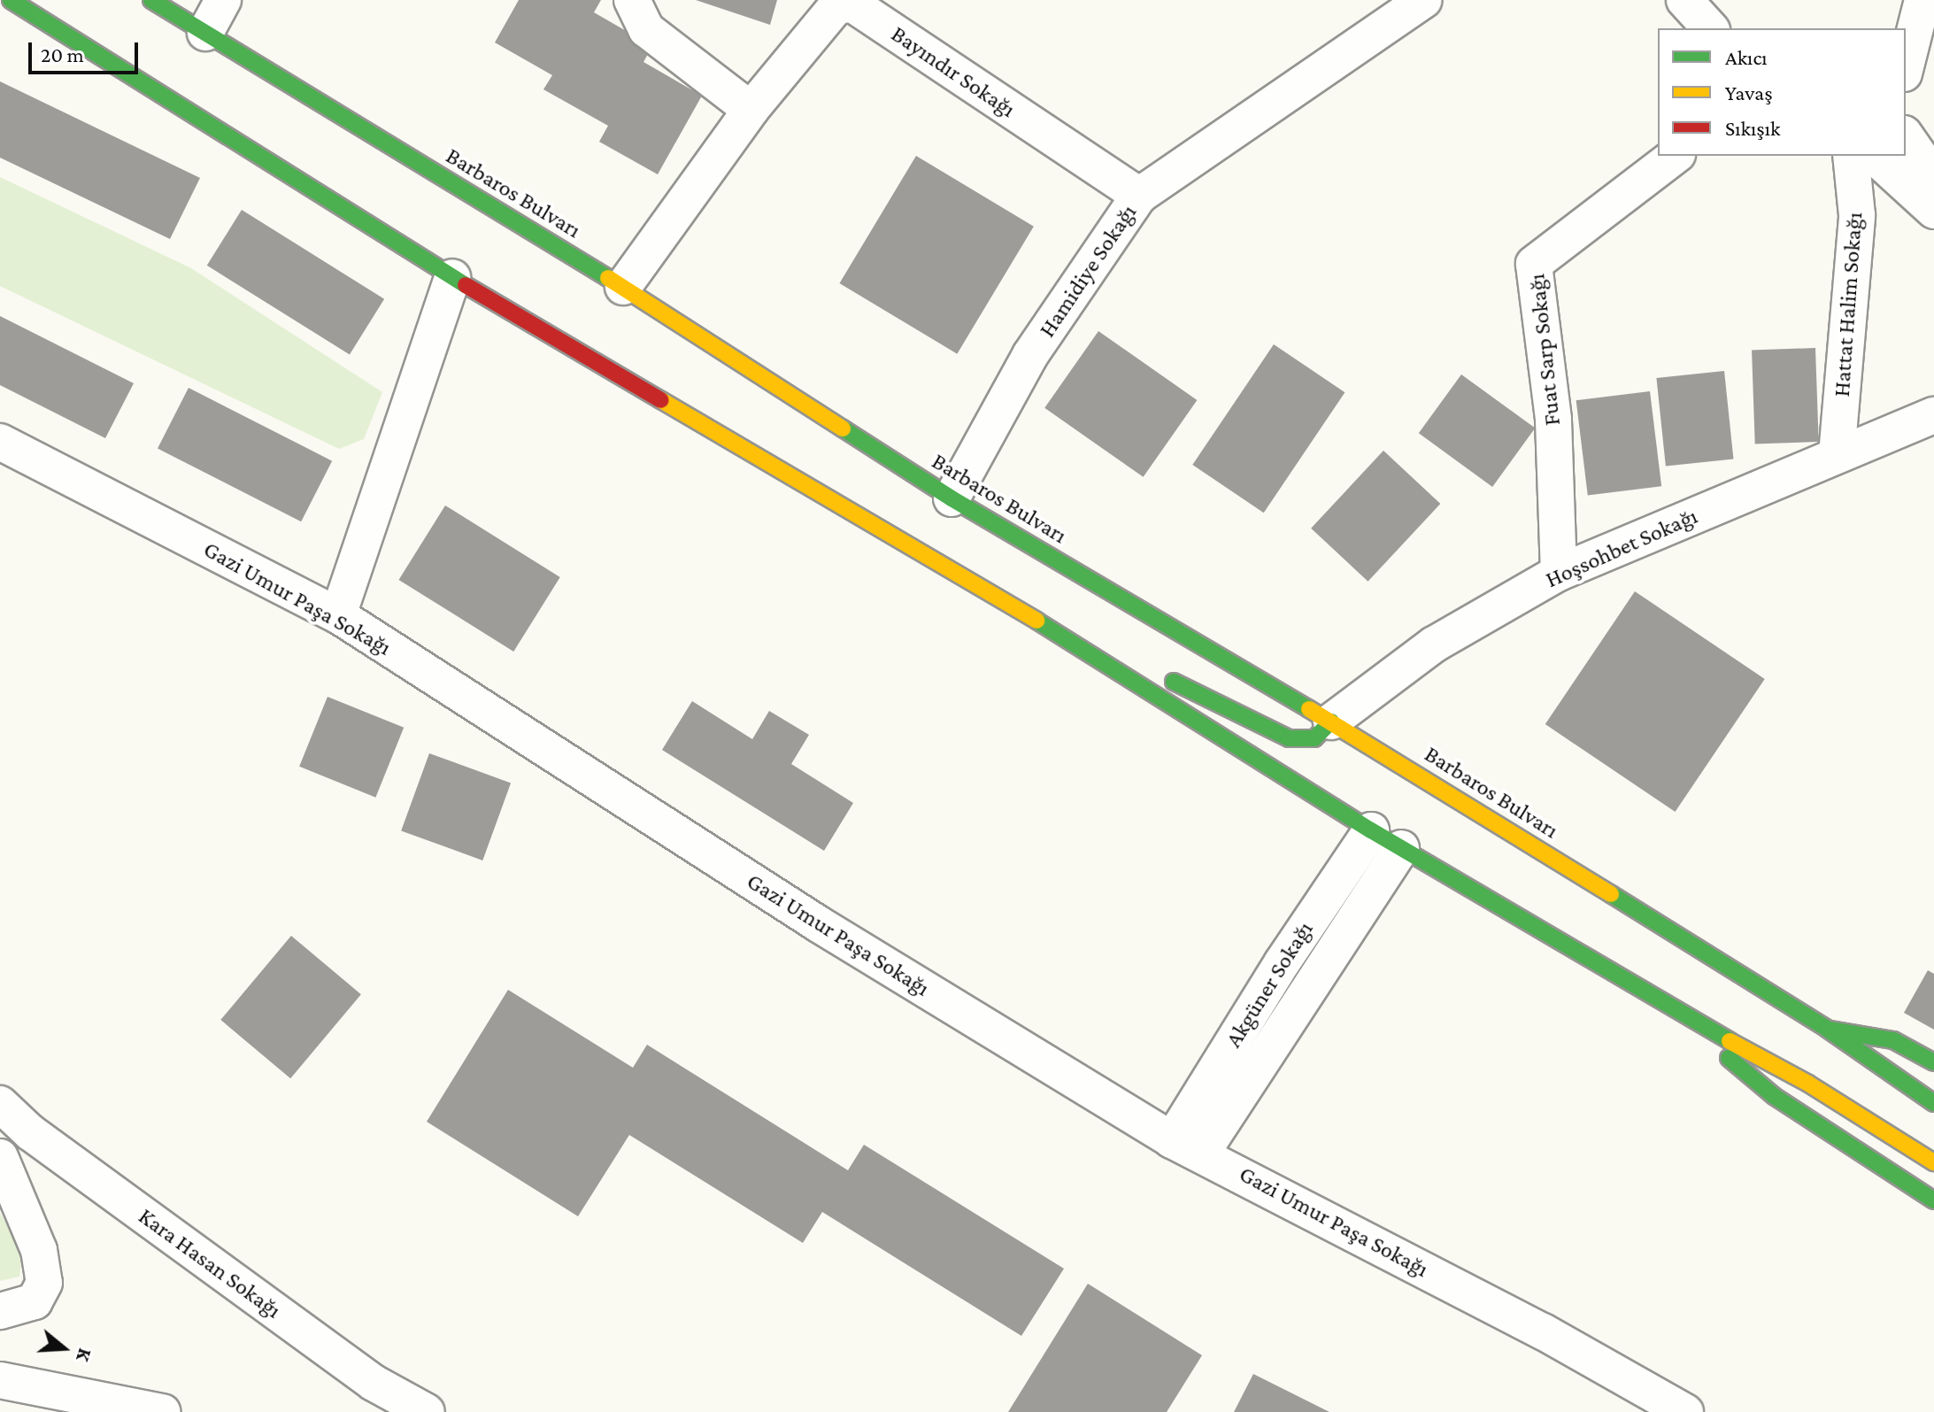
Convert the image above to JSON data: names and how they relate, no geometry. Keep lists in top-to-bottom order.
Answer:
{
  "streets": {
    "main road": ["Barbaros Bulvarı"],
    "street": [
      "Bayındır Sokağı",
      "Hamidiye Sokağı",
      "Hattat Halim Sokağı",
      "Fuat Sarp Sokağı",
      "Hoşsohbet Sokağı",
      "Gazi Umur Paşa Sokağı",
      "Akgüner Sokağı",
      "Kara Hasan Sokağı"
    ]
  },
  "crossings": [
    ["Bayındır Sokağı", "Barbaros Bulvarı"],
    ["Bayındır Sokağı", "Hamidiye Sokağı"],
    ["Barbaros Bulvarı", "Hamidiye Sokağı"],
    ["Barbaros Bulvarı", "Hoşsohbet Sokağı"],
    ["Hattat Halim Sokağı", "Hoşsohbet Sokağı"],
    ["Fuat Sarp Sokağı", "Hoşsohbet Sokağı"],
    ["Gazi Umur Paşa Sokağı", "Akgüner Sokağı"]
  ],
  "legend": ["Akıcı", "Yavaş", "Sıkışık"],
  "scale_bar": "20 m",
  "north": "right"
}
